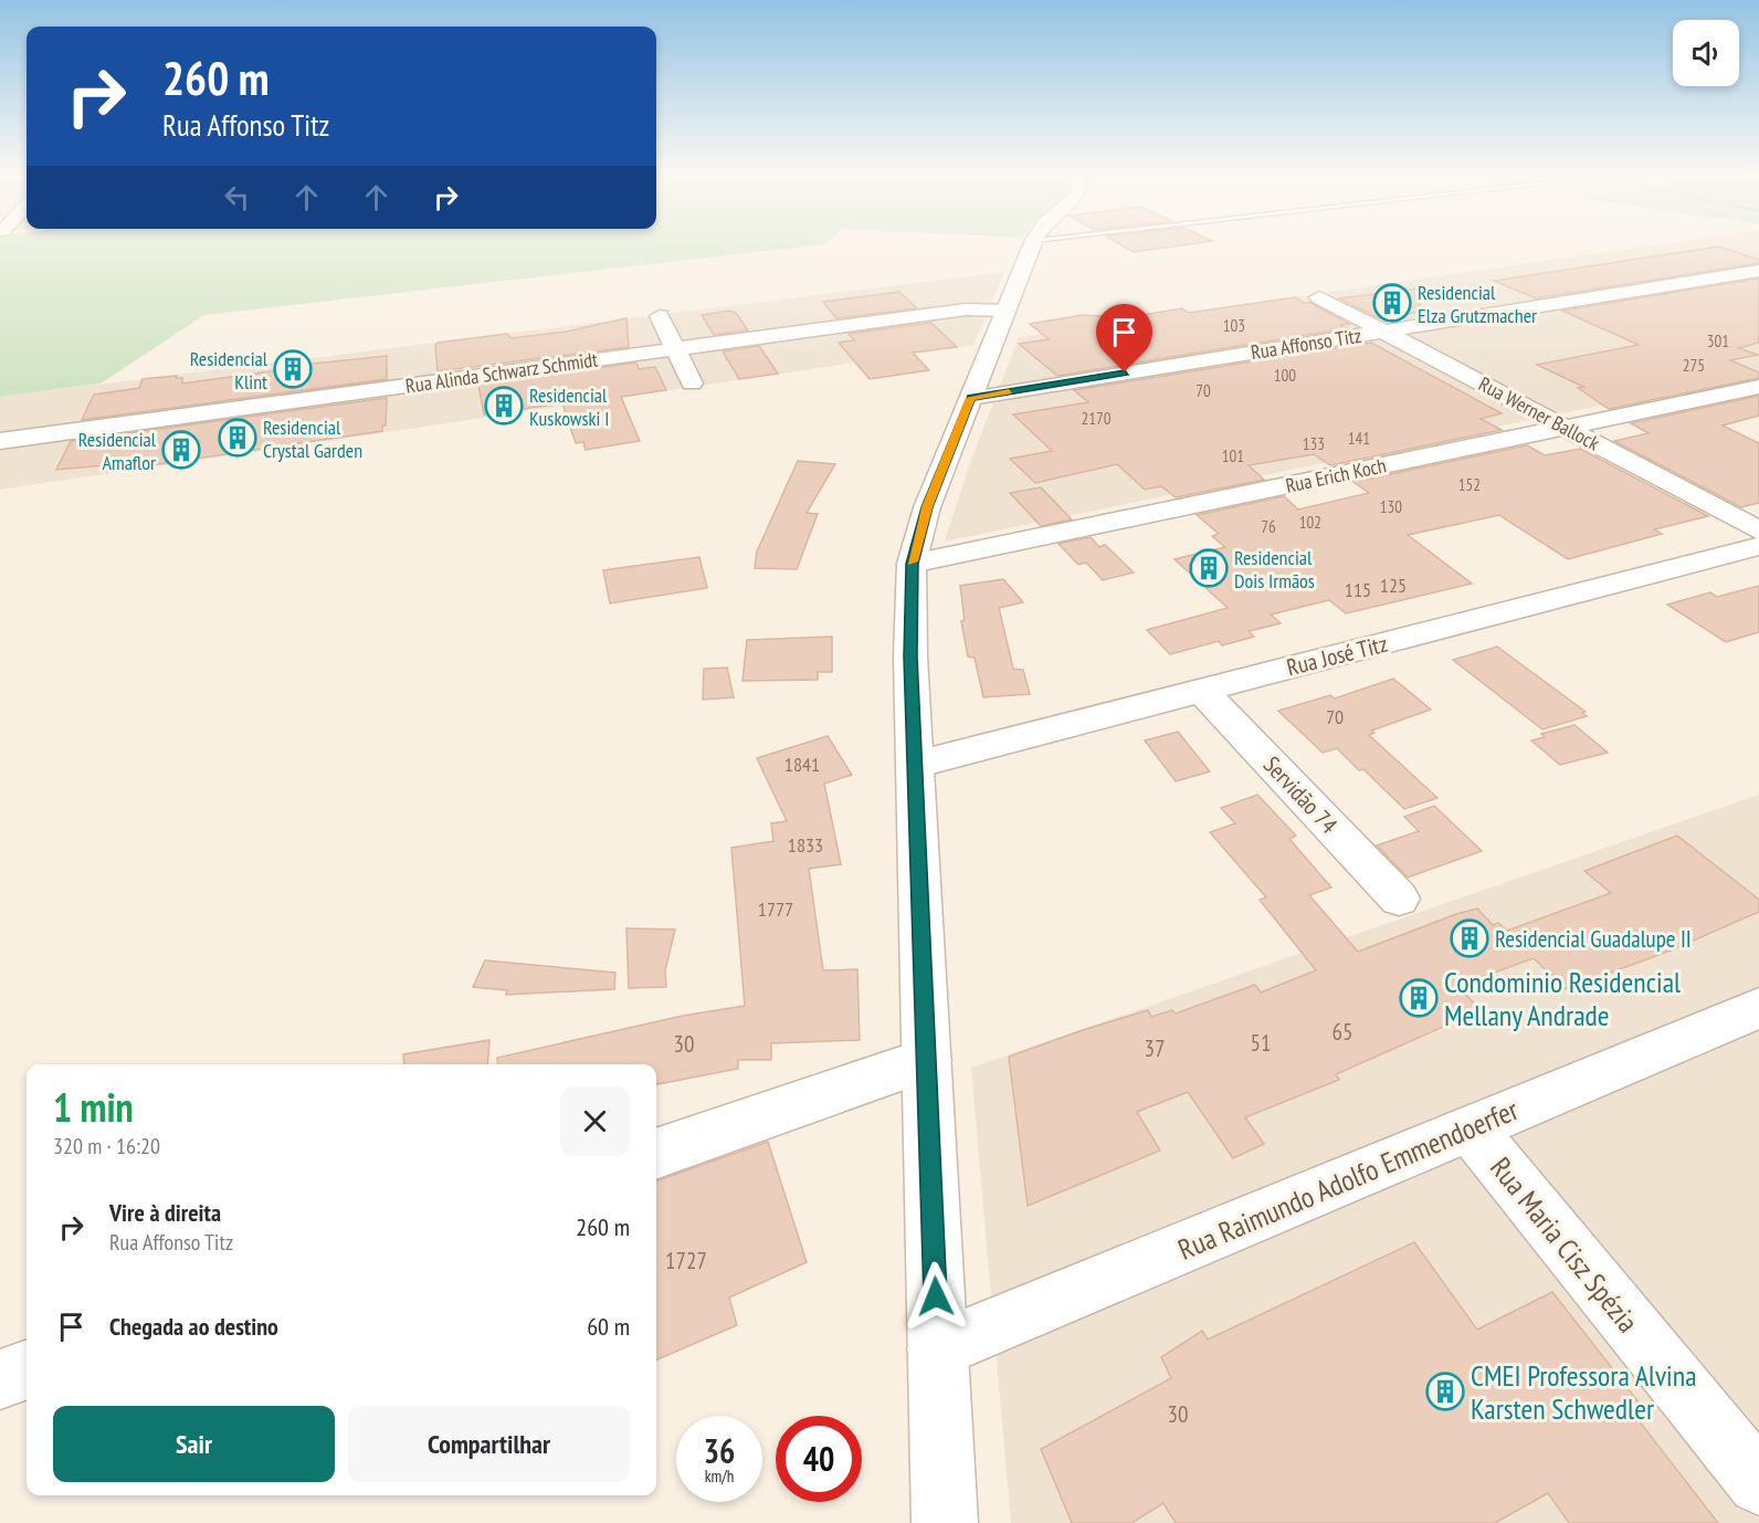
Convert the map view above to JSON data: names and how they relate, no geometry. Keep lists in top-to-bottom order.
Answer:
{
  "streets": {
    "street": [
      "Rua Affonso Titz",
      "Rua Alinda Schwarz Schmidt",
      "Rua Werner Ballock",
      "Rua Erich Koch",
      "Rua José Titz",
      "Servidão 74",
      "Rua Raimundo Adolfo Emmendoerfer",
      "Rua Maria Cisz Spézia"
    ]
  },
  "crossings": [
    ["Rua Affonso Titz", "Rua Werner Ballock"],
    ["Rua Werner Ballock", "Rua Erich Koch"],
    ["Rua José Titz", "Servidão 74"],
    ["Rua Raimundo Adolfo Emmendoerfer", "Rua Maria Cisz Spézia"]
  ],
  "places": {
    "building": [
      "Residencial Elza Grutzmacher",
      "Residencial Klint",
      "Residencial Kuskowski I",
      "Residencial Crystal Garden",
      "Residencial Amaflor",
      "Residencial Dois Irmãos",
      "Residencial Guadalupe II",
      "Condominio Residencial Mellany Andrade",
      "CMEI Professora Alvina Karsten Schwedler"
    ]
  },
  "house_numbers": [
    "103",
    "301",
    "275",
    "100",
    "70",
    "2170",
    "141",
    "133",
    "101",
    "152",
    "130",
    "102",
    "76",
    "125",
    "115",
    "70",
    "1841",
    "1833",
    "1777",
    "65",
    "51",
    "30",
    "37",
    "1727",
    "30"
  ],
  "page": {
    "turn": ["260 m", "Rua Affonso Titz"],
    "heading": ["1 min", "320 m · 16:20"],
    "list": [
      {
        "name": "Vire à direita",
        "note": "Rua Affonso Titz",
        "value": "260 m"
      },
      {
        "name": "Chegada ao destino",
        "value": "60 m"
      }
    ],
    "buttons": ["Sair", "Compartilhar"],
    "speed": "36 km/h",
    "limit": "40"
  }
}
